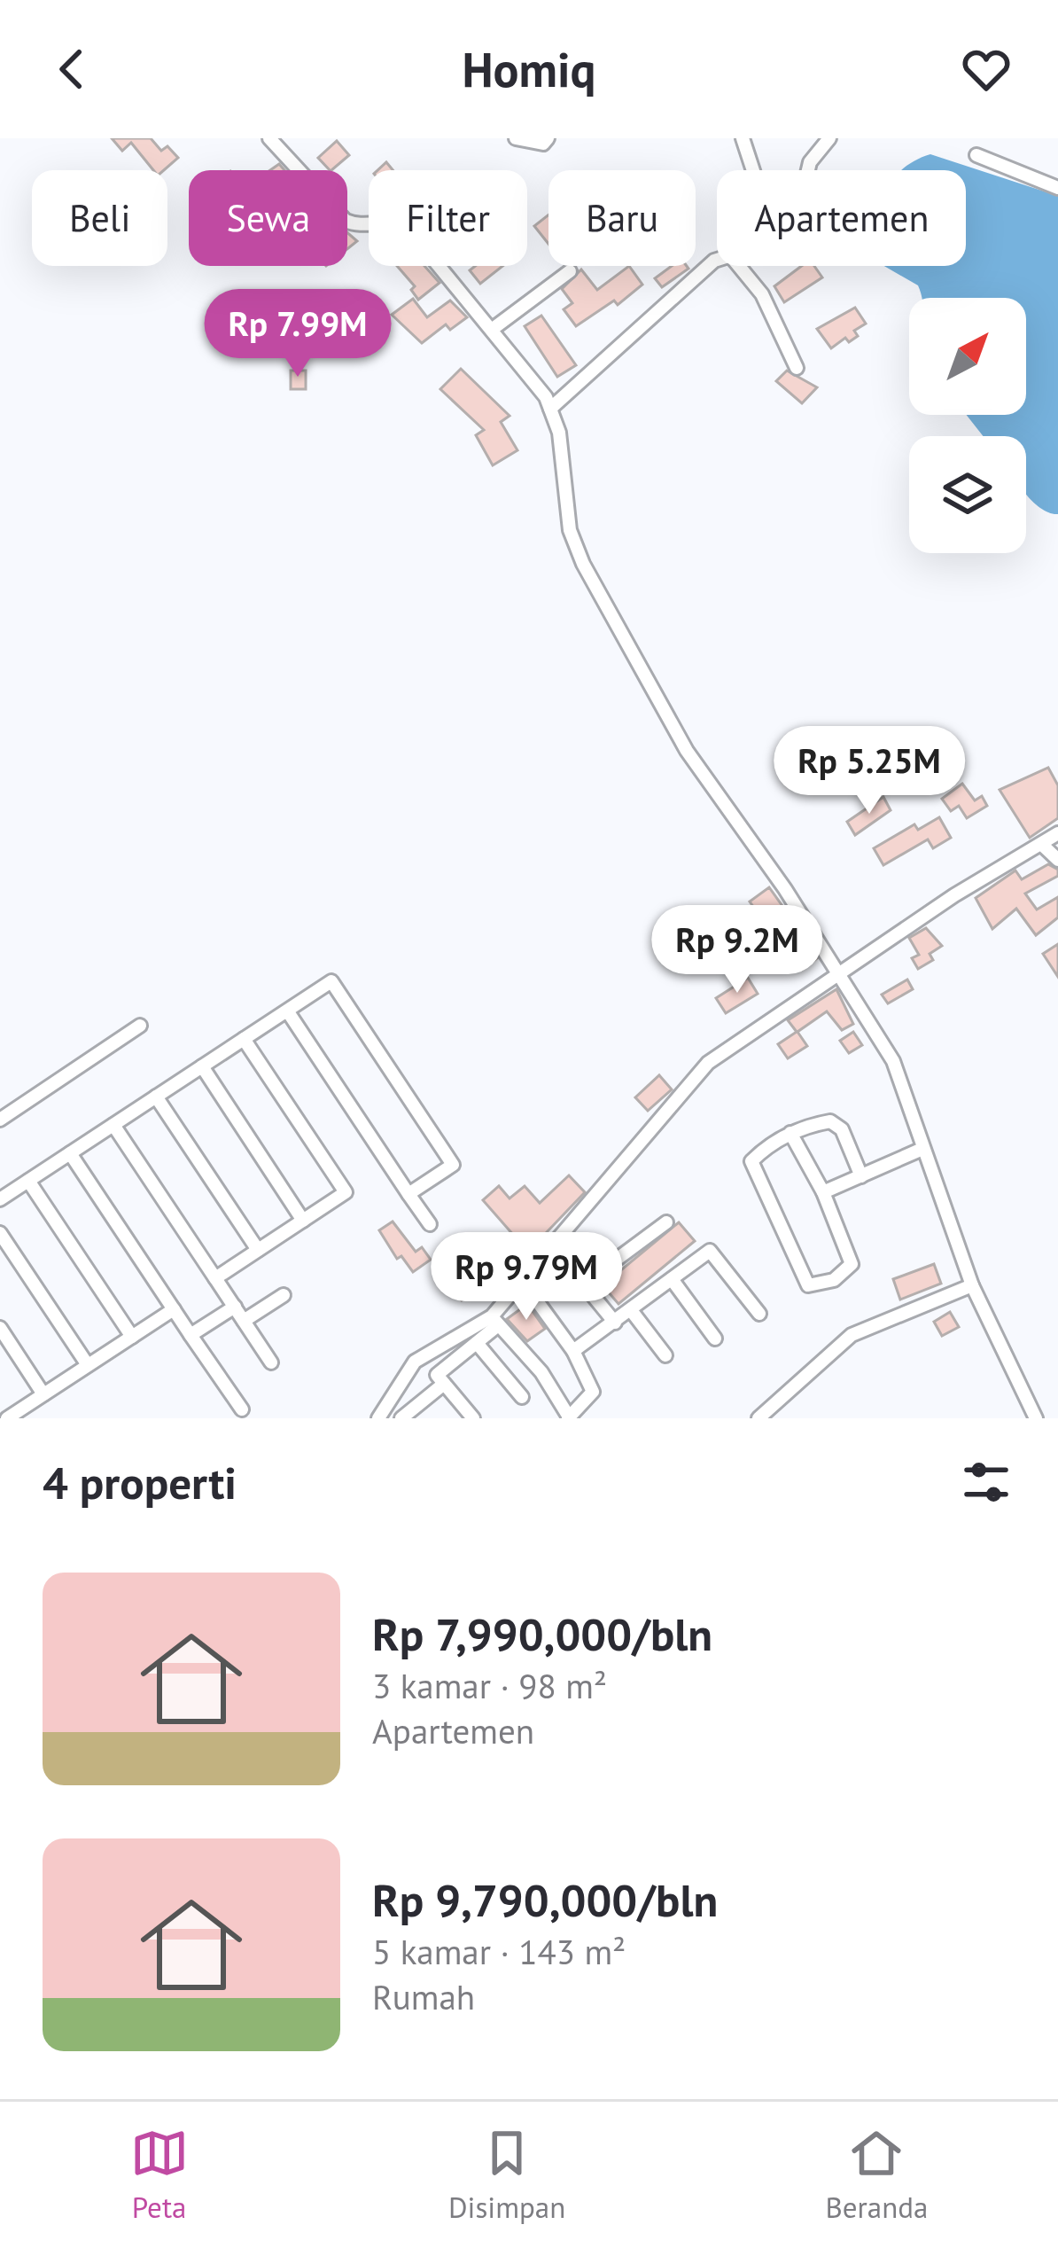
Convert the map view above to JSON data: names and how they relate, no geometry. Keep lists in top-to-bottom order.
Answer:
{
  "north": "top right",
  "page": {
    "header": "Homiq",
    "chip": [
      "Beli",
      "Sewa",
      "Filter",
      "Baru",
      "Apartemen"
    ],
    "price": [
      "Rp 7.99M",
      "Rp 5.25M",
      "Rp 9.2M",
      "Rp 9.79M"
    ],
    "heading": "4 properti",
    "list": [
      {
        "name": "Rp 7,990,000/bln",
        "note": "3 kamar · 98 m² · Apartemen"
      },
      {
        "name": "Rp 9,790,000/bln",
        "note": "5 kamar · 143 m² · Rumah"
      }
    ],
    "tabs": ["Peta", "Disimpan", "Beranda"]
  }
}
